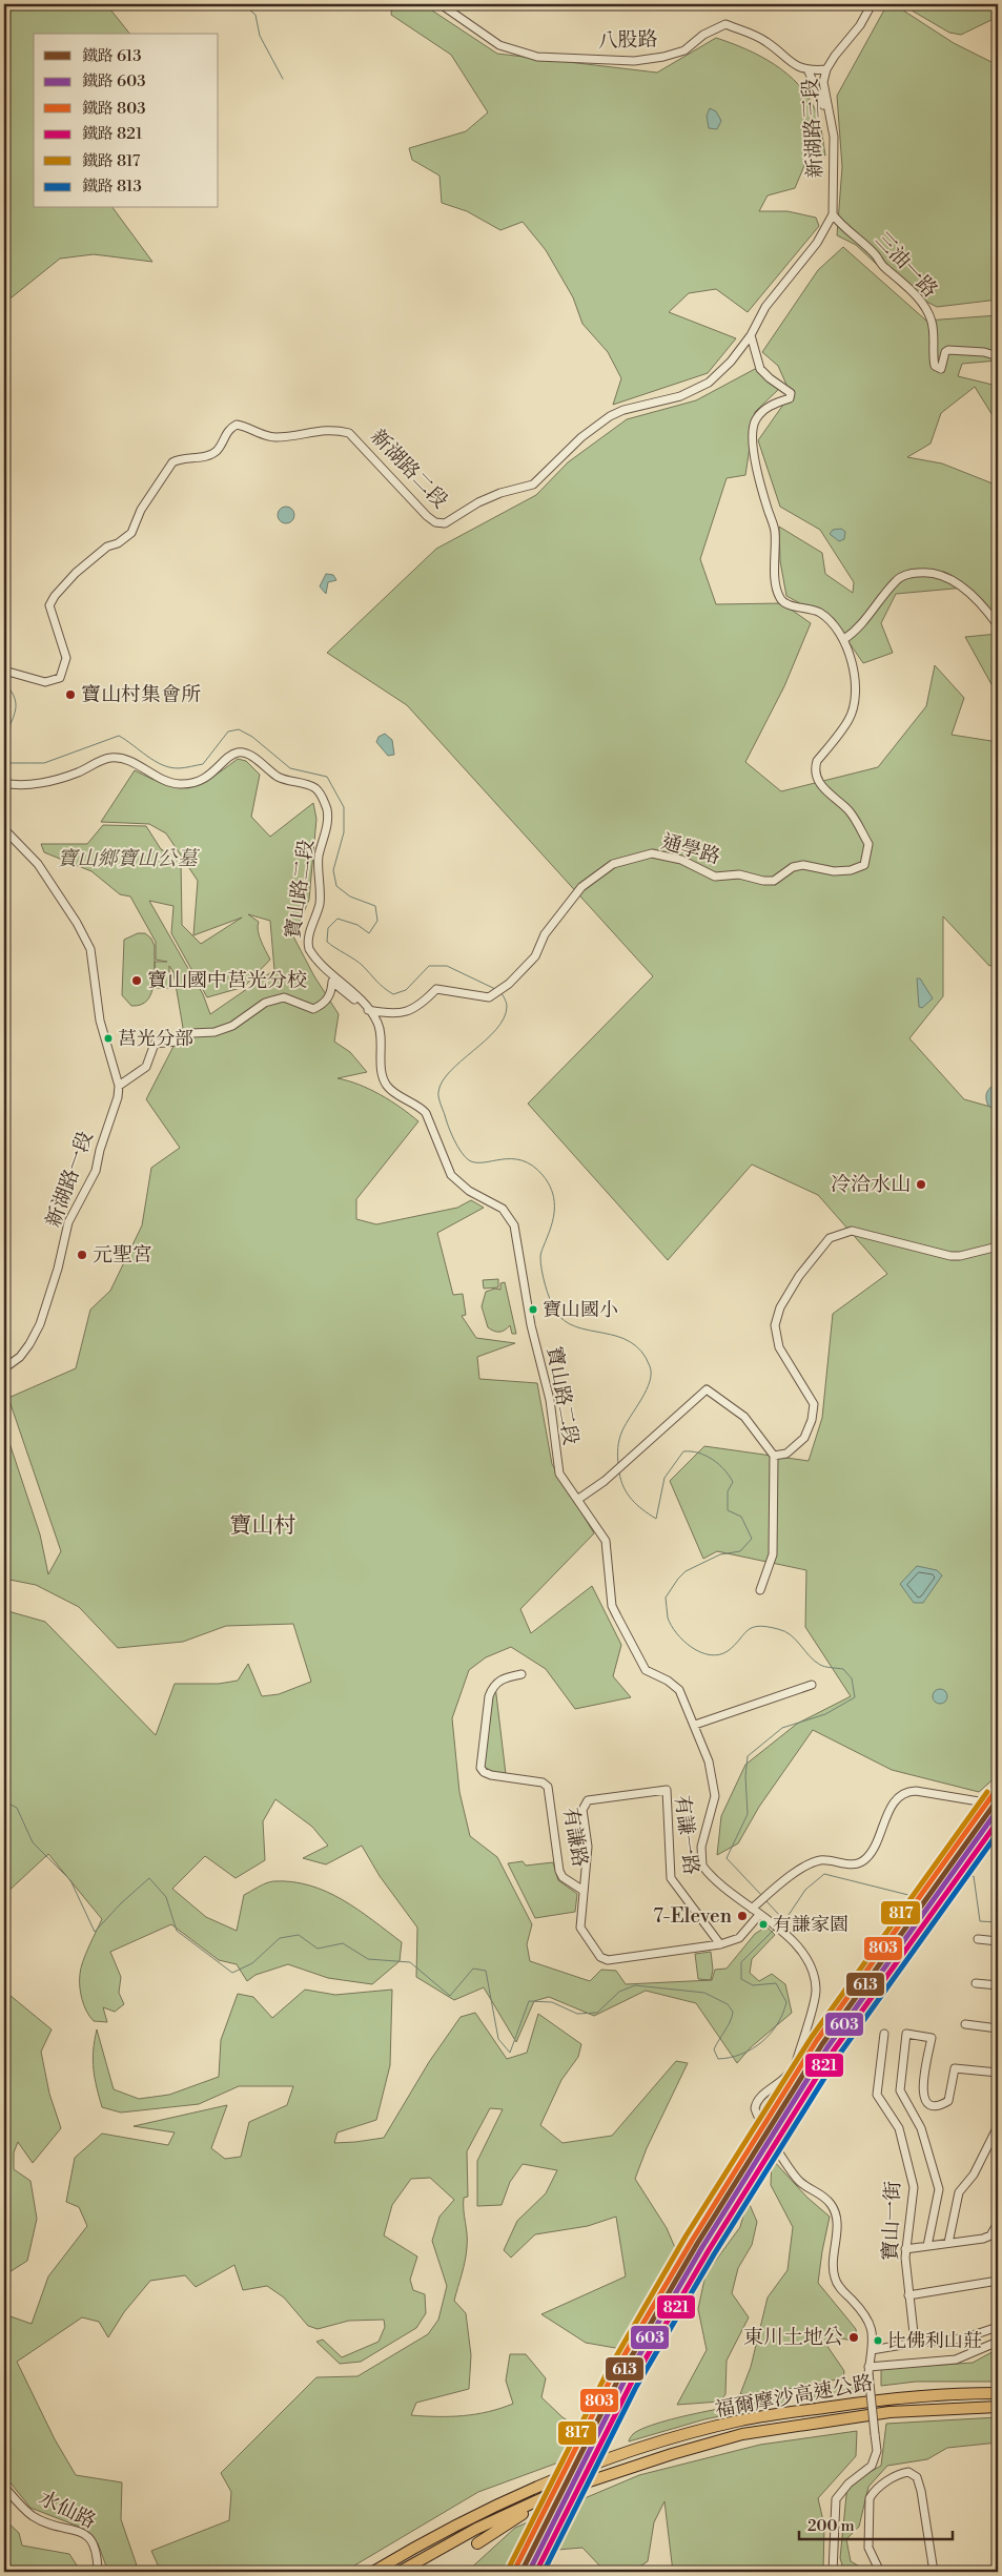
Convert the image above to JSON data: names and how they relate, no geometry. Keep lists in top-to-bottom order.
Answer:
{
  "streets": {
    "highway": ["福爾摩沙高速公路"],
    "street": [
      "八股路",
      "新湖路三段",
      "三油一路",
      "新湖路二段",
      "通學路",
      "寶山路二段",
      "新湖路一段",
      "有謙一路",
      "有謙路",
      "寶山一街",
      "水仙路"
    ]
  },
  "crossings": [
    ["新湖路三段", "三油一路"],
    ["新湖路二段", "通學路"],
    ["通學路", "寶山路二段"],
    ["寶山路二段", "有謙路"],
    ["有謙一路", "有謙路"]
  ],
  "districts": ["寶山村"],
  "parks": ["寶山鄉寶山公墓"],
  "places": [
    "寶山村集會所",
    "寶山國中莒光分校",
    "莒光分部",
    "冷洽水山",
    "元聖宮",
    "寶山國小",
    "7-Eleven",
    "有謙家園",
    "東川土地公",
    "比佛利山莊"
  ],
  "lines": [
    "rail line 817",
    "rail line 803",
    "rail line 613",
    "rail line 603",
    "rail line 821",
    "rail line 813"
  ],
  "legend": [
    "鐵路 613",
    "鐵路 603",
    "鐵路 803",
    "鐵路 821",
    "鐵路 817",
    "鐵路 813"
  ],
  "scale_bar": "200 m"
}
